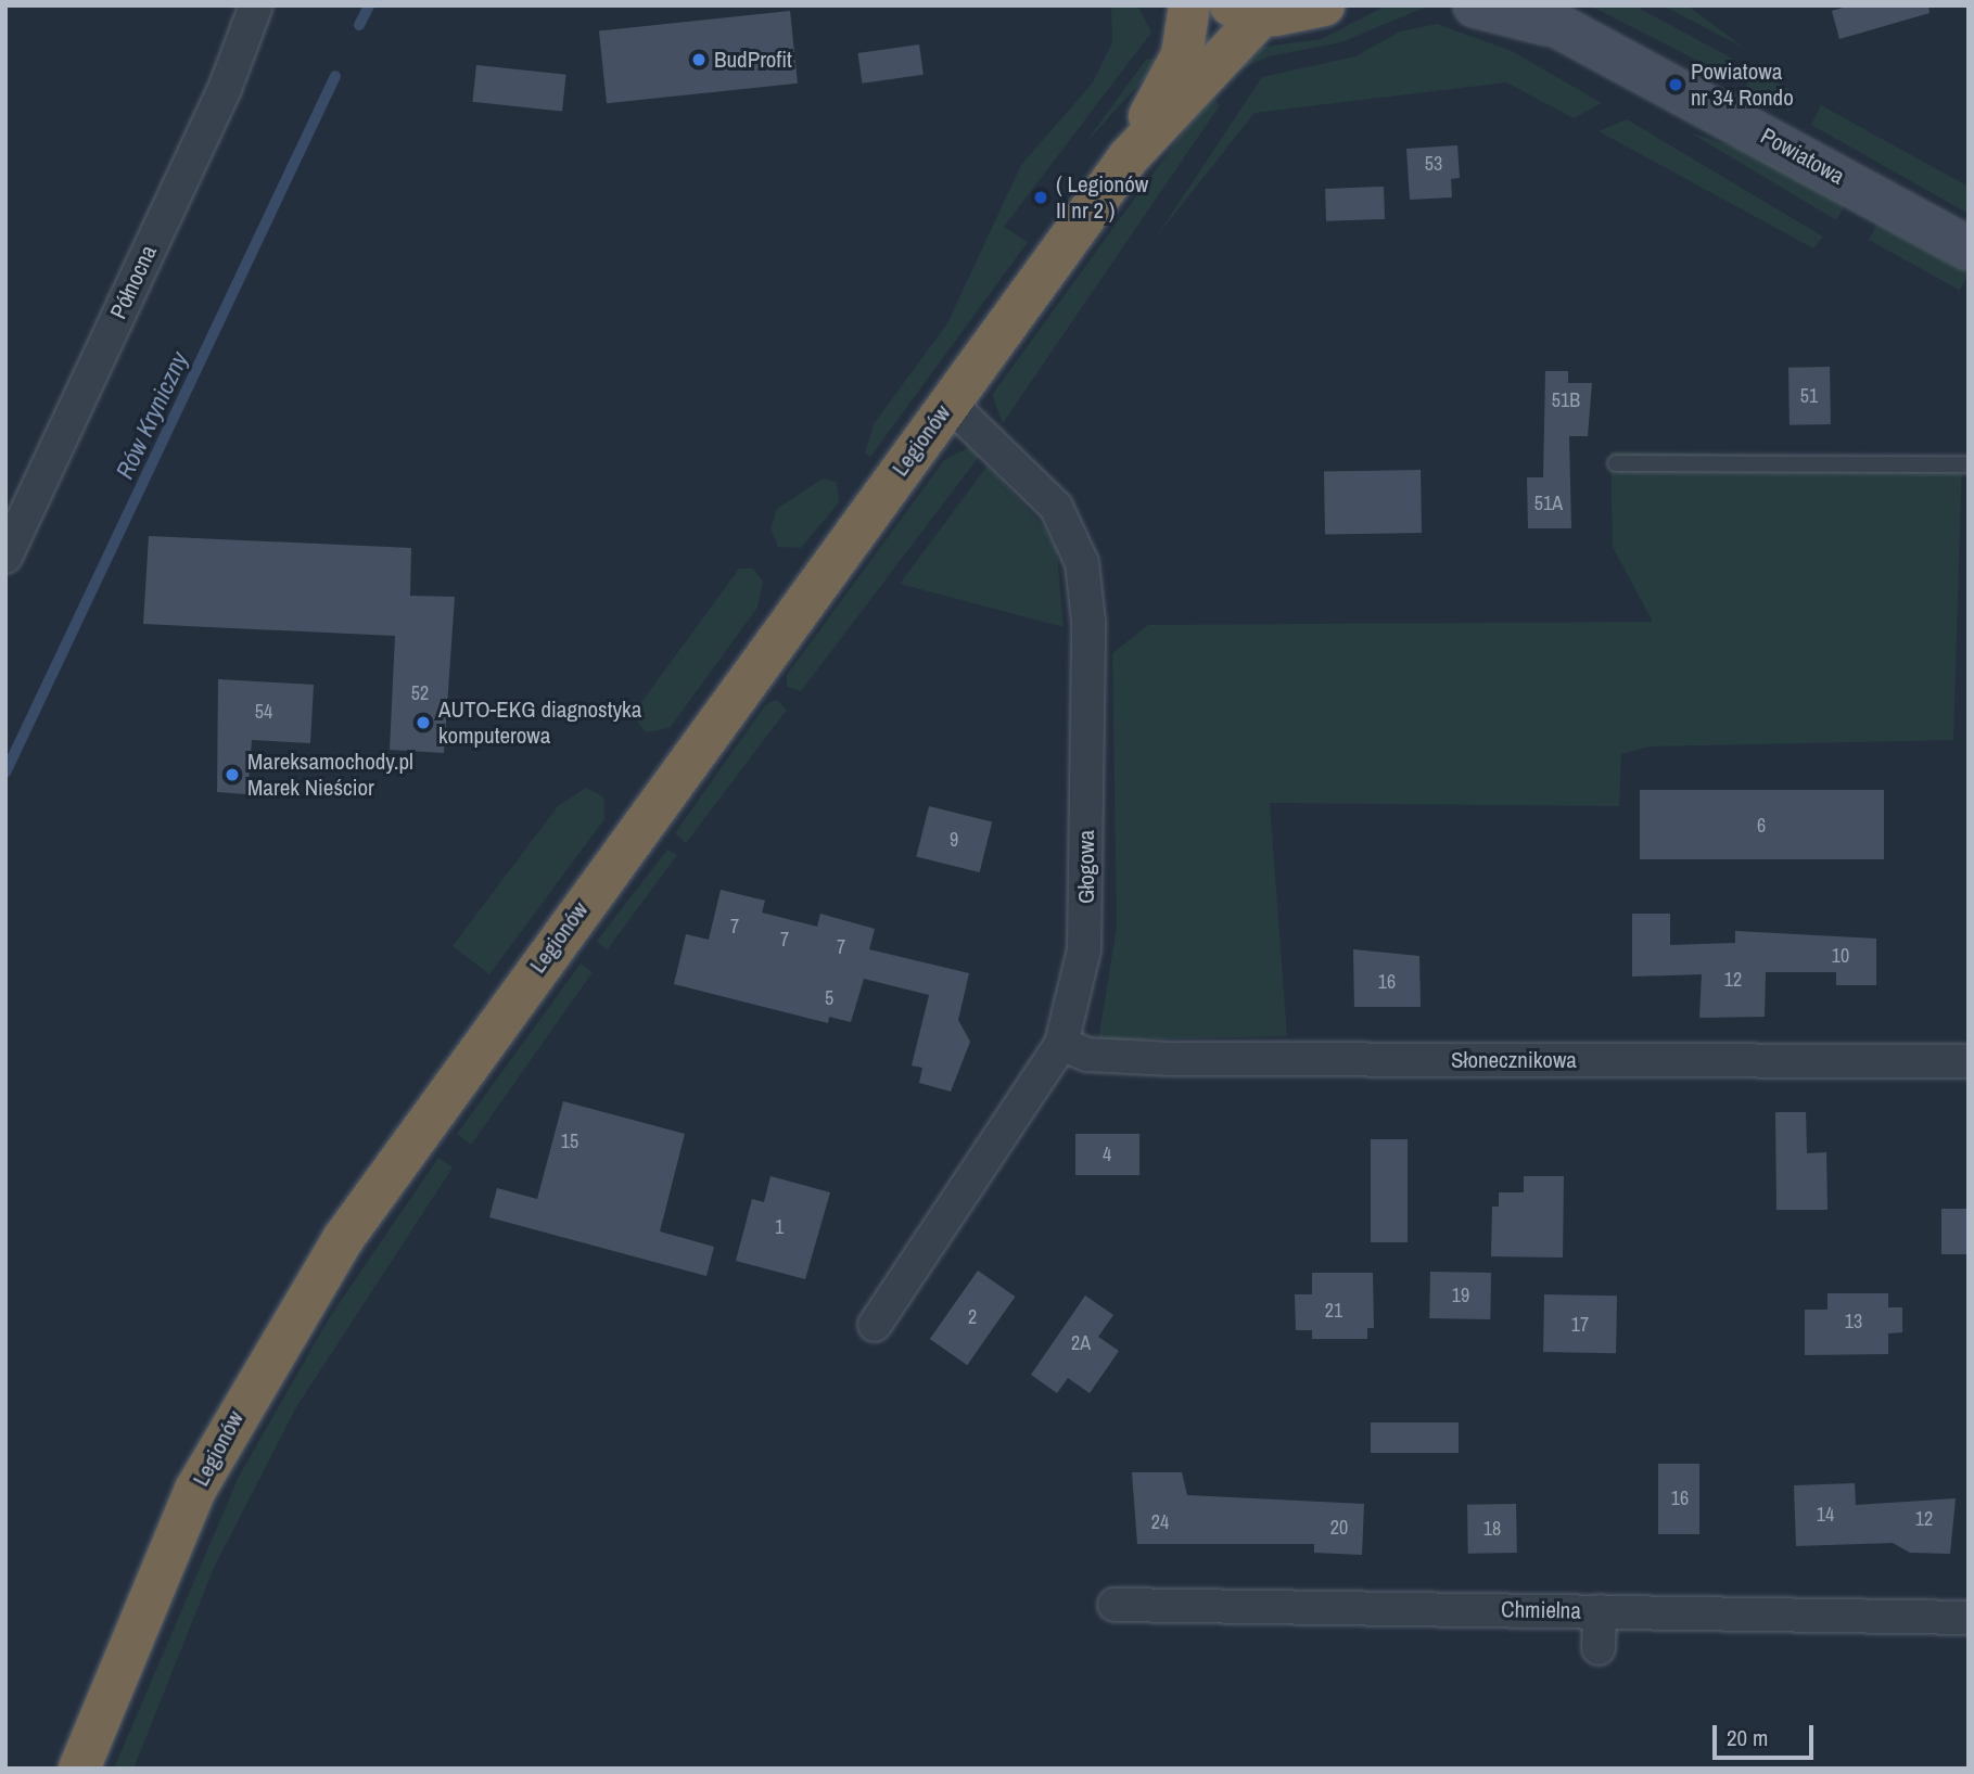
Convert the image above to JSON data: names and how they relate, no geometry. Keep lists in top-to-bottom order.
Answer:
{
  "streets": {
    "highway": ["Legionów"],
    "street": [
      "Powiatowa",
      "Północna",
      "Głogowa",
      "Słonecznikowa",
      "Chmielna"
    ]
  },
  "crossings": [
    ["Legionów", "Głogowa"],
    ["Głogowa", "Słonecznikowa"]
  ],
  "water": ["Rów Kryniczny"],
  "places": [
    "BudProfit",
    "Powiatowa nr 34 Rondo",
    "( Legionów II nr 2 )",
    "AUTO-EKG diagnostyka komputerowa",
    "Mareksamochody.pl Marek Nieścior"
  ],
  "house_numbers": [
    "53",
    "51",
    "51B",
    "51A",
    "52",
    "54",
    "6",
    "9",
    "7",
    "7",
    "7",
    "10",
    "12",
    "16",
    "5",
    "15",
    "4",
    "1",
    "19",
    "21",
    "2",
    "13",
    "17",
    "2A",
    "16",
    "14",
    "12",
    "24",
    "20",
    "18"
  ],
  "scale_bar": "20 m"
}
